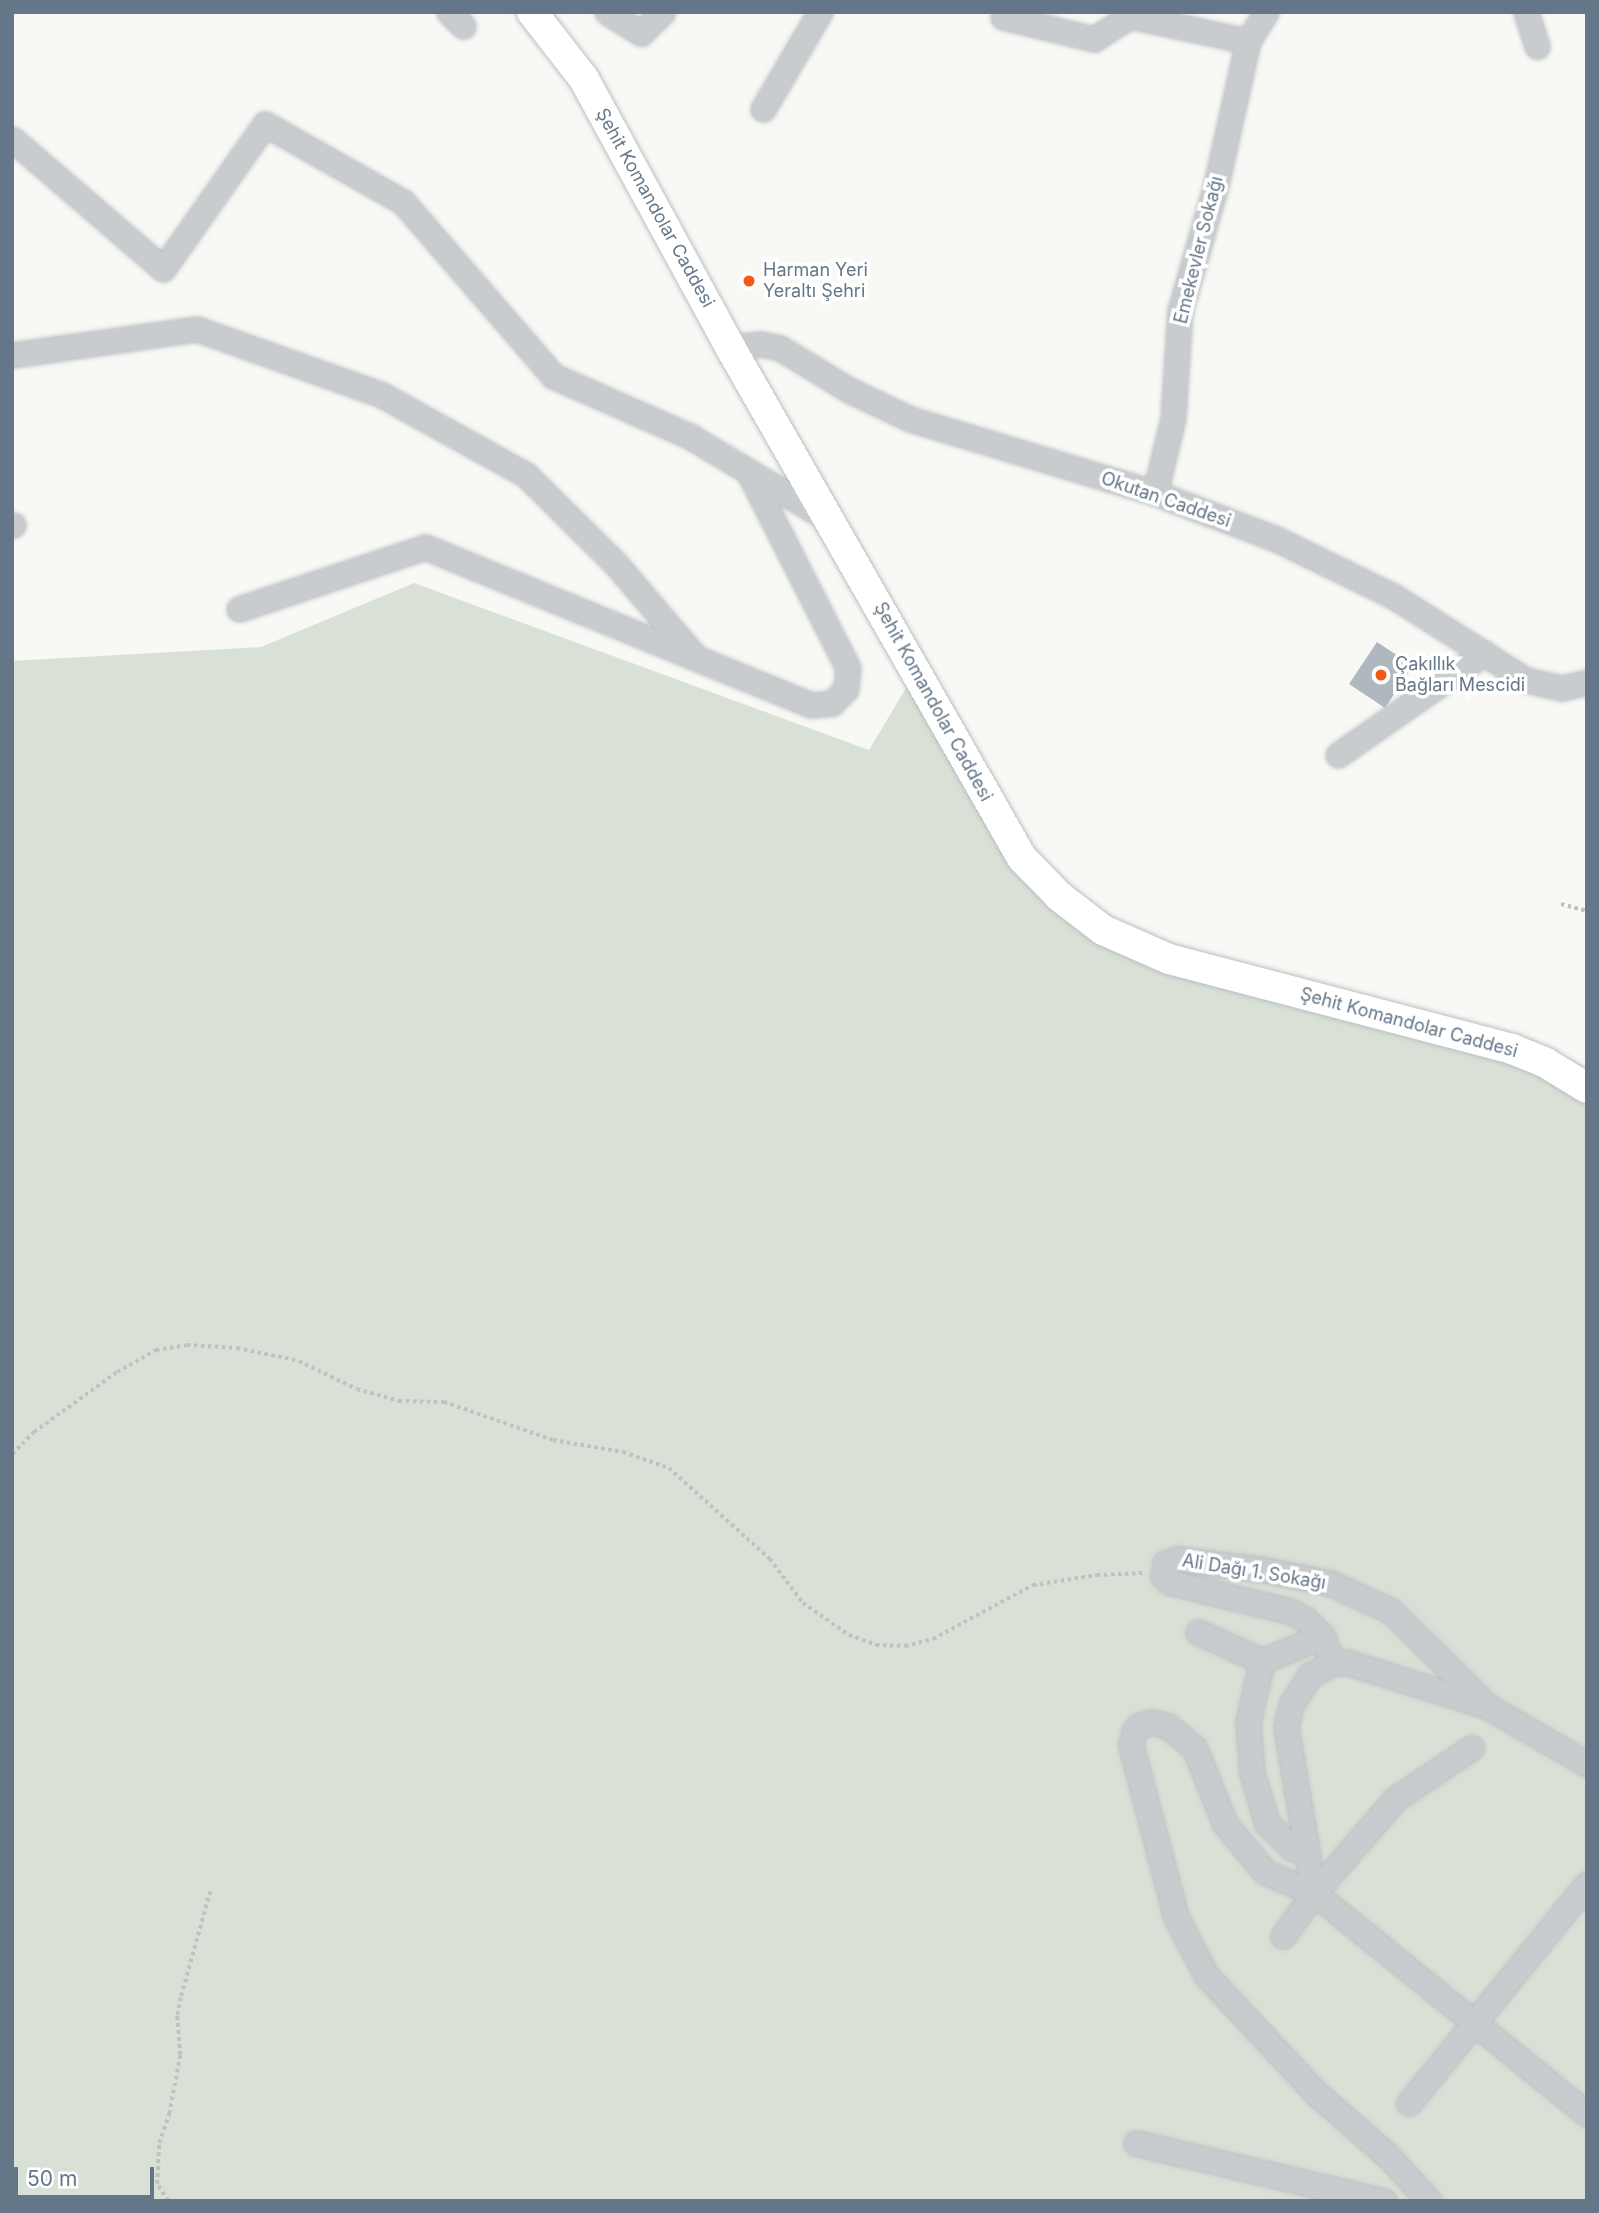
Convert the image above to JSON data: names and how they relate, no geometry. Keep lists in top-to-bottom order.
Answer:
{
  "streets": {
    "main road": ["Şehit Komandolar Caddesi"],
    "street": ["Emekevler Sokağı", "Okutan Caddesi", "Ali Dağı 1. Sokağı"]
  },
  "crossings": [
    ["Şehit Komandolar Caddesi", "Okutan Caddesi"],
    ["Emekevler Sokağı", "Okutan Caddesi"]
  ],
  "places": ["Harman Yeri Yeraltı Şehri", "Çakıllık Bağları Mescidi"],
  "scale_bar": "50 m"
}
